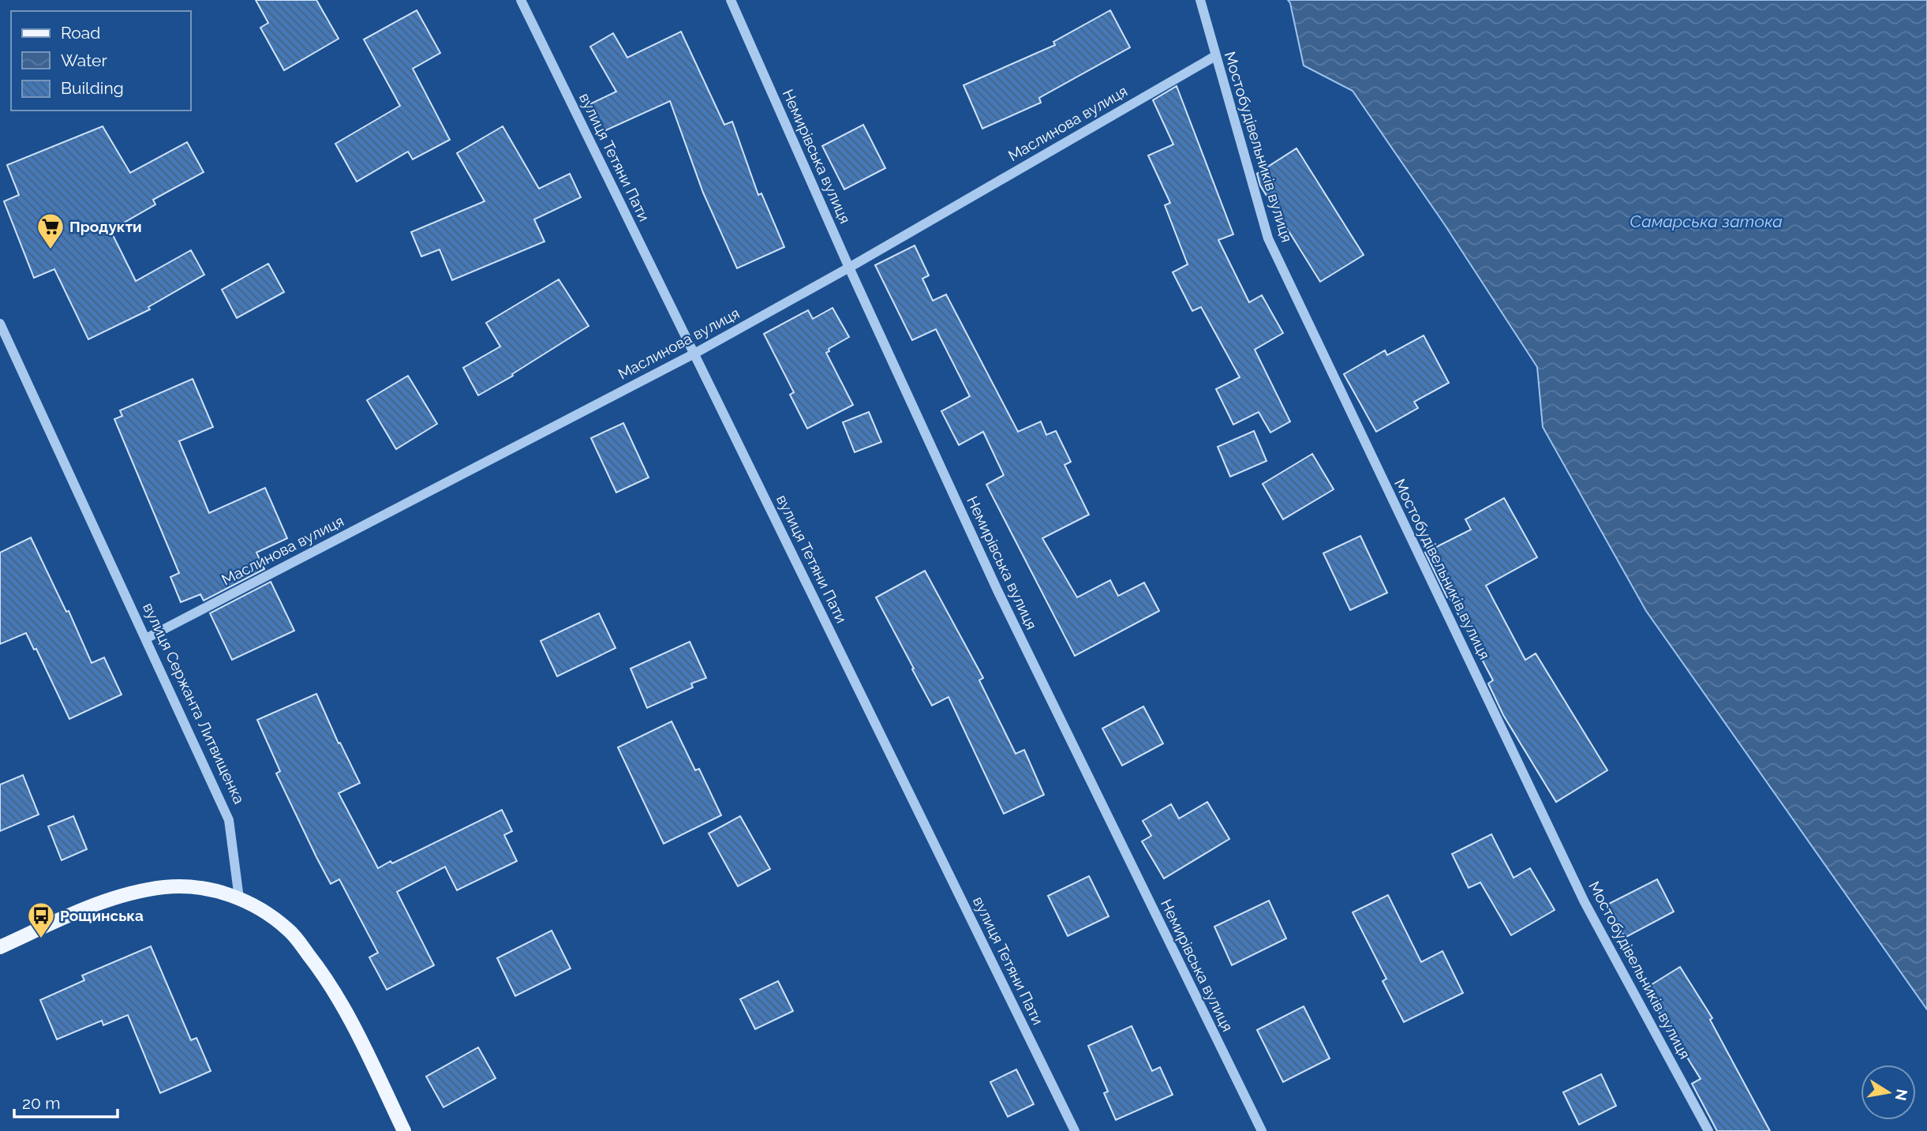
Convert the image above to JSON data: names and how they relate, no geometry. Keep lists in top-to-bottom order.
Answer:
{
  "streets": {
    "street": [
      "Маслинова вулиця",
      "Мостобудівельників вулиця",
      "Немирівська вулиця",
      "вулиця Тетяни Пати",
      "вулиця Сержанта Литвищенка"
    ]
  },
  "crossings": [
    ["Маслинова вулиця", "Мостобудівельників вулиця"],
    ["Маслинова вулиця", "Немирівська вулиця"],
    ["Маслинова вулиця", "вулиця Тетяни Пати"],
    ["Маслинова вулиця", "вулиця Сержанта Литвищенка"]
  ],
  "water": ["Самарська затока"],
  "places": {
    "supermarket": ["Продукти"],
    "bus stop": ["Рощинська"]
  },
  "legend": ["Road", "Water", "Building"],
  "scale_bar": "20 m",
  "north": "right"
}
